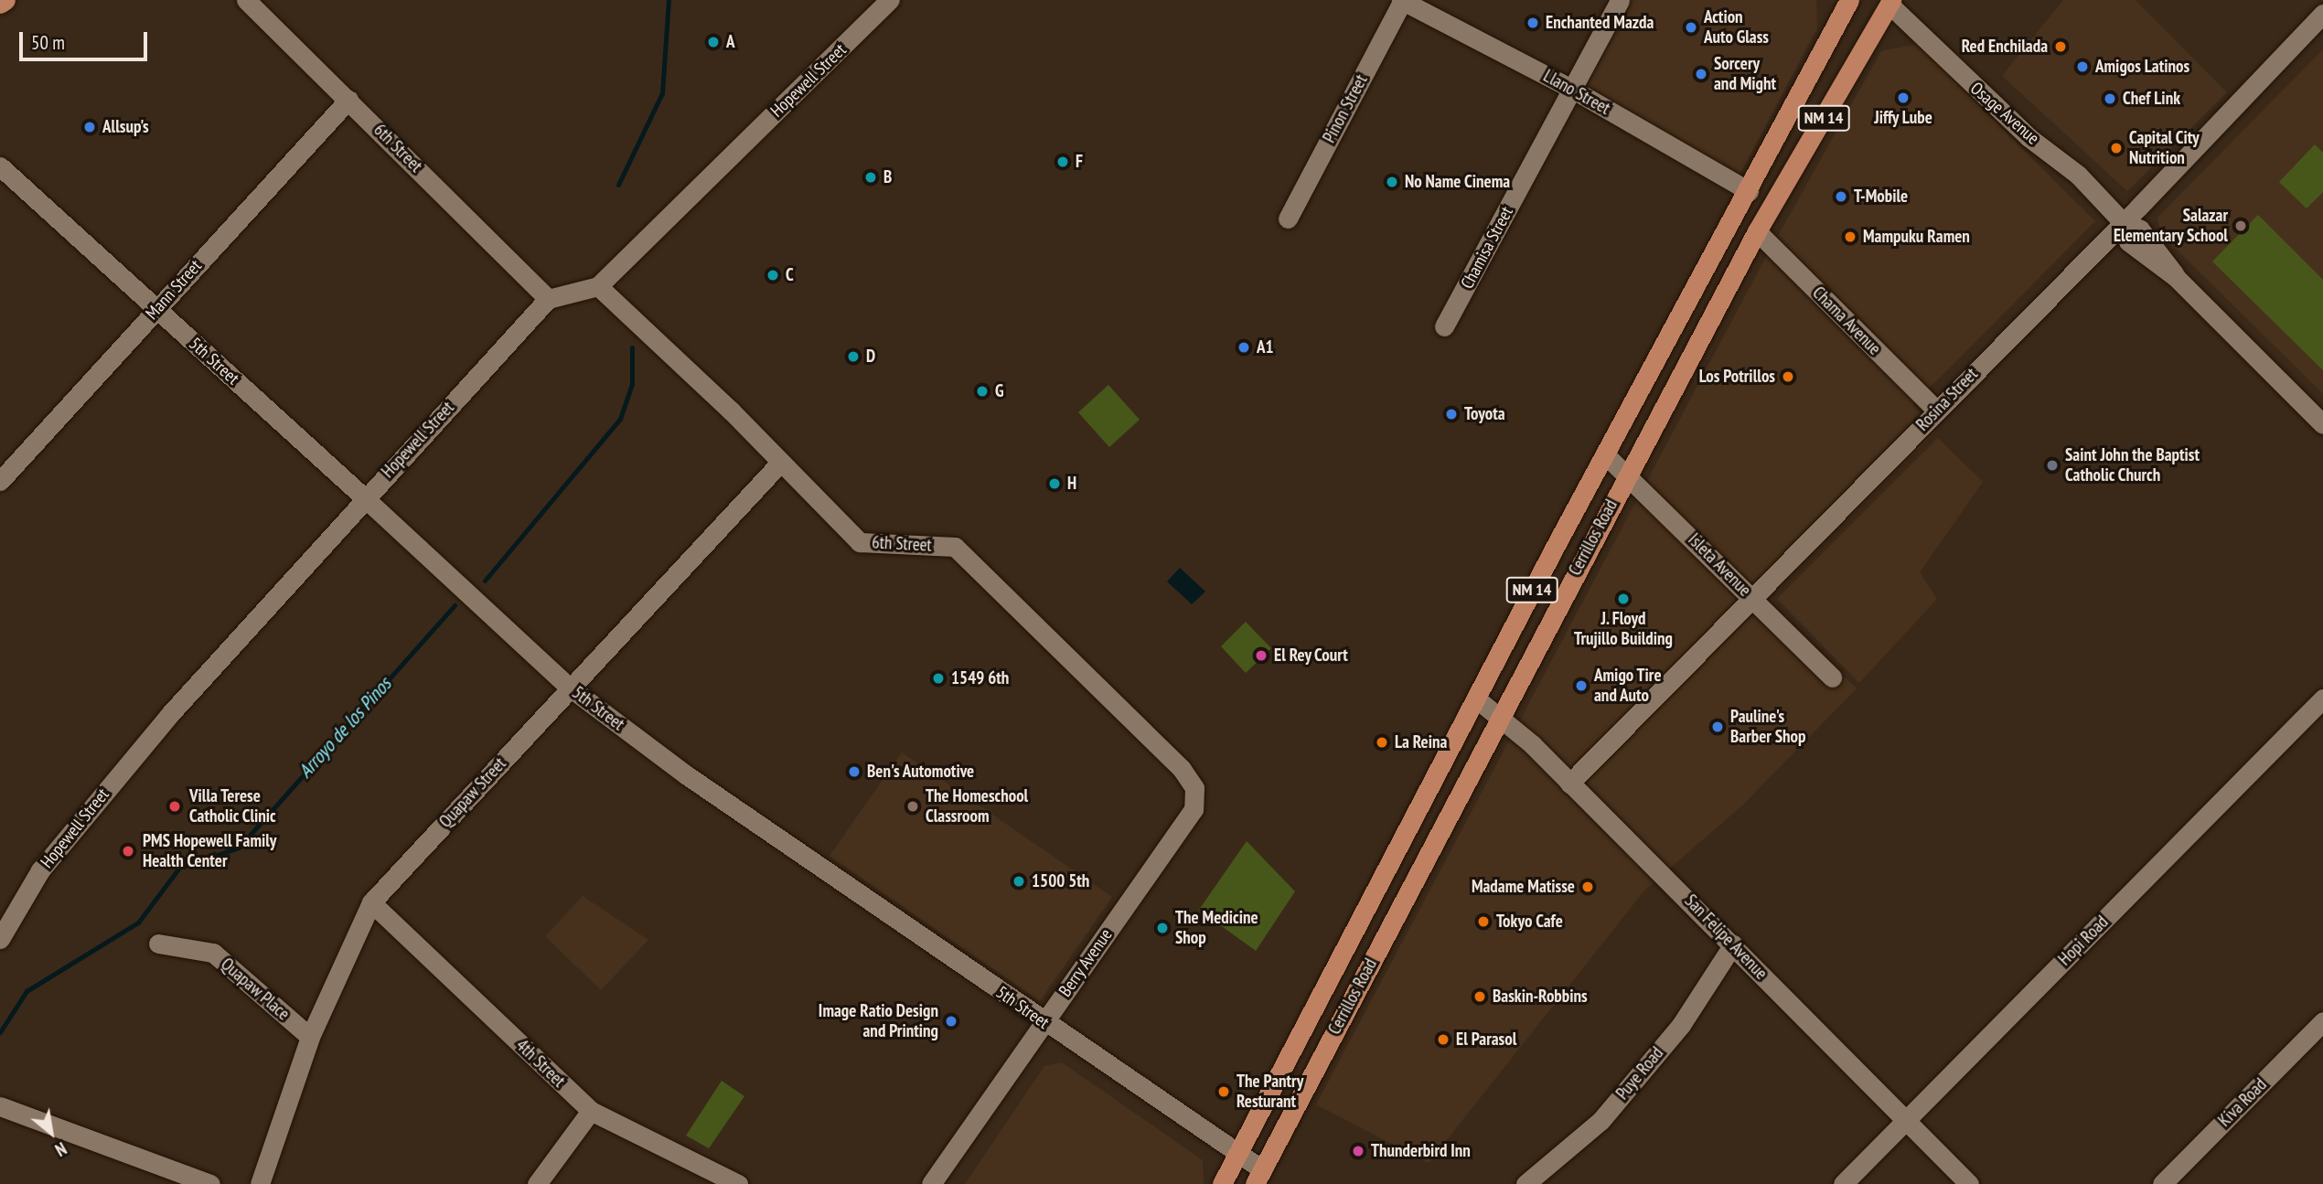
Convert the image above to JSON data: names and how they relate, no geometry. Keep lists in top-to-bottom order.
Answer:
{
  "streets": {
    "main road": ["NM 14", "Cerrillos Road"],
    "street": [
      "Hopewell Street",
      "Llano Street",
      "Pinon Street",
      "Osage Avenue",
      "6th Street",
      "Chamisa Street",
      "Mann Street",
      "Chama Avenue",
      "5th Street",
      "Rosina Street",
      "Isleta Avenue",
      "Quapaw Street",
      "San Felipe Avenue",
      "Hopi Road",
      "Berry Avenue",
      "Quapaw Place",
      "4th Street",
      "Puye Road",
      "Kiva Road"
    ]
  },
  "crossings": [
    ["Hopewell Street", "6th Street"],
    ["Hopewell Street", "5th Street"],
    ["Llano Street", "Pinon Street"],
    ["Llano Street", "Chamisa Street"],
    ["Llano Street", "Cerrillos Road"],
    ["Osage Avenue", "Rosina Street"],
    ["Osage Avenue", "Cerrillos Road"],
    ["6th Street", "Mann Street"],
    ["6th Street", "Quapaw Street"],
    ["6th Street", "Berry Avenue"],
    ["Mann Street", "5th Street"],
    ["Chama Avenue", "Rosina Street"],
    ["Chama Avenue", "Cerrillos Road"],
    ["5th Street", "Cerrillos Road"],
    ["5th Street", "Quapaw Street"],
    ["5th Street", "Berry Avenue"],
    ["Rosina Street", "Isleta Avenue"],
    ["Rosina Street", "San Felipe Avenue"],
    ["Cerrillos Road", "Isleta Avenue"],
    ["Cerrillos Road", "San Felipe Avenue"],
    ["Quapaw Street", "Quapaw Place"],
    ["Quapaw Street", "4th Street"],
    ["San Felipe Avenue", "Hopi Road"],
    ["San Felipe Avenue", "Puye Road"]
  ],
  "water": ["Arroyo de los Pinos"],
  "places": [
    "Enchanted Mazda",
    "Action Auto Glass",
    "A",
    "Red Enchilada",
    "Amigos Latinos",
    "Sorcery and Might",
    "Jiffy Lube",
    "Chef Link",
    "Allsup's",
    "Capital City Nutrition",
    "F",
    "B",
    "No Name Cinema",
    "T-Mobile",
    "Salazar Elementary School",
    "Mampuku Ramen",
    "C",
    "A1",
    "D",
    "Los Potrillos",
    "G",
    "Toyota",
    "Saint John the Baptist Catholic Church",
    "H",
    "J. Floyd Trujillo Building",
    "El Rey Court",
    "1549 6th",
    "Amigo Tire and Auto",
    "Pauline's Barber Shop",
    "La Reina",
    "Ben's Automotive",
    "Villa Terese Catholic Clinic",
    "The Homeschool Classroom",
    "PMS Hopewell Family Health Center",
    "1500 5th",
    "Madame Matisse",
    "Tokyo Cafe",
    "The Medicine Shop",
    "Baskin-Robbins",
    "Image Ratio Design and Printing",
    "El Parasol",
    "The Pantry Resturant",
    "Thunderbird Inn"
  ],
  "scale_bar": "50 m",
  "north": "bottom right"
}
